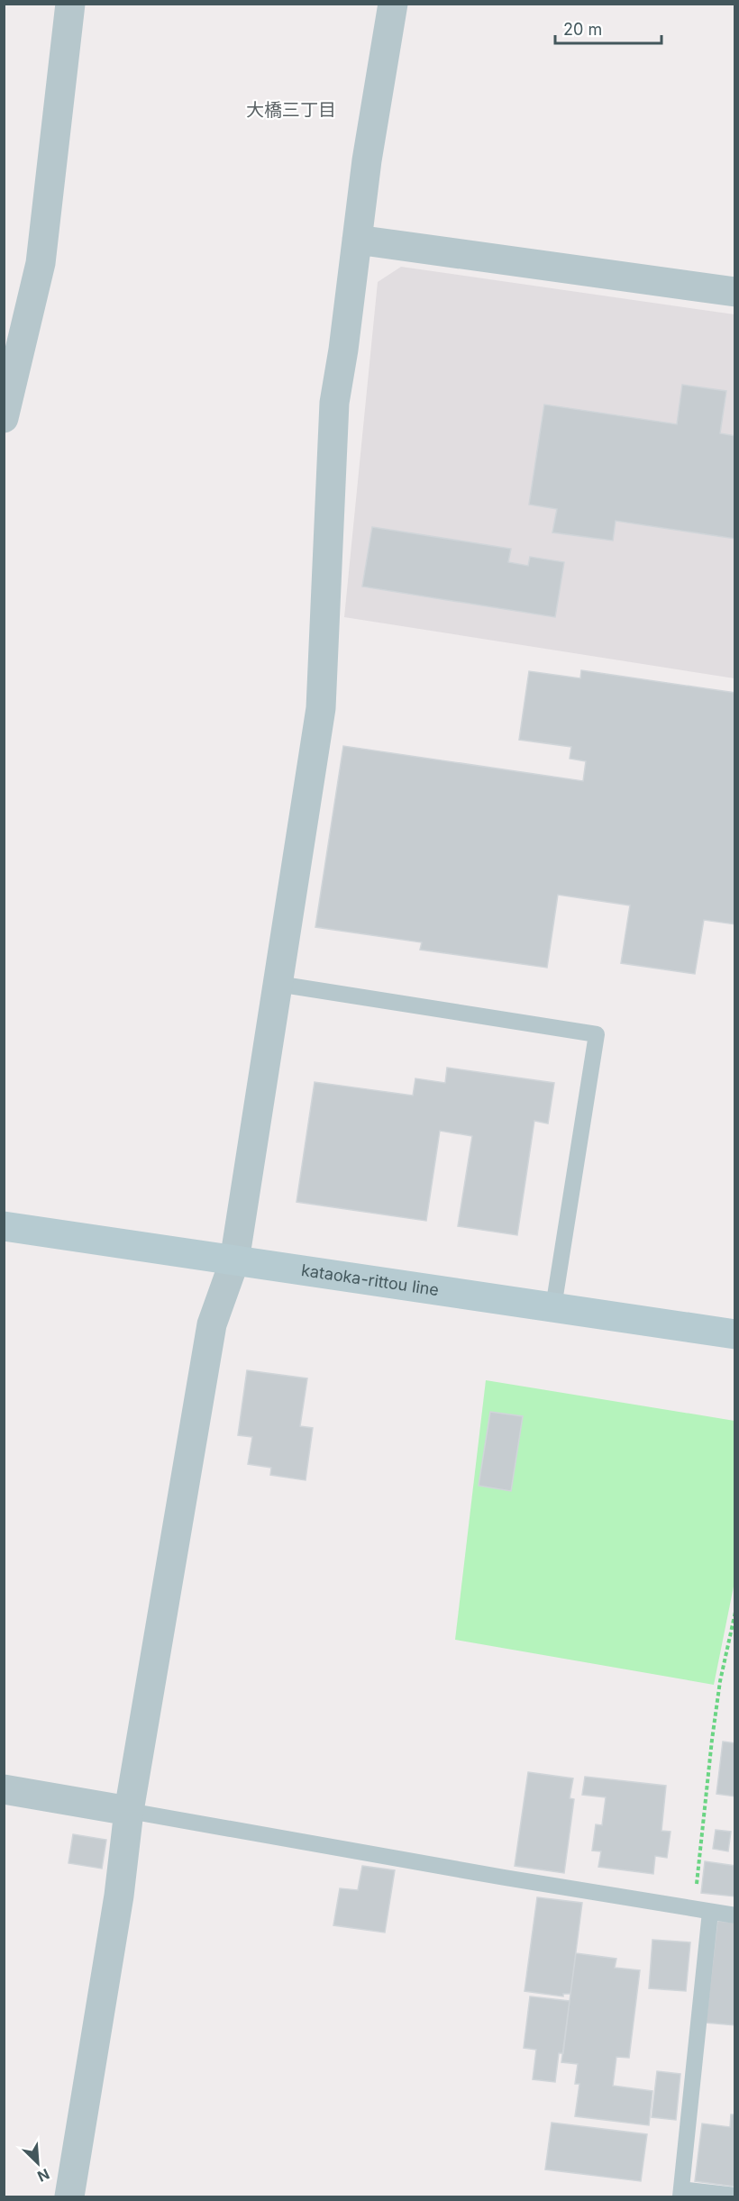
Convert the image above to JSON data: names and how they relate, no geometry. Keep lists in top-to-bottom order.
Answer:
{
  "streets": {
    "main road": ["kataoka-rittou line"]
  },
  "districts": ["大橋三丁目"],
  "scale_bar": "20 m",
  "north": "bottom right"
}
